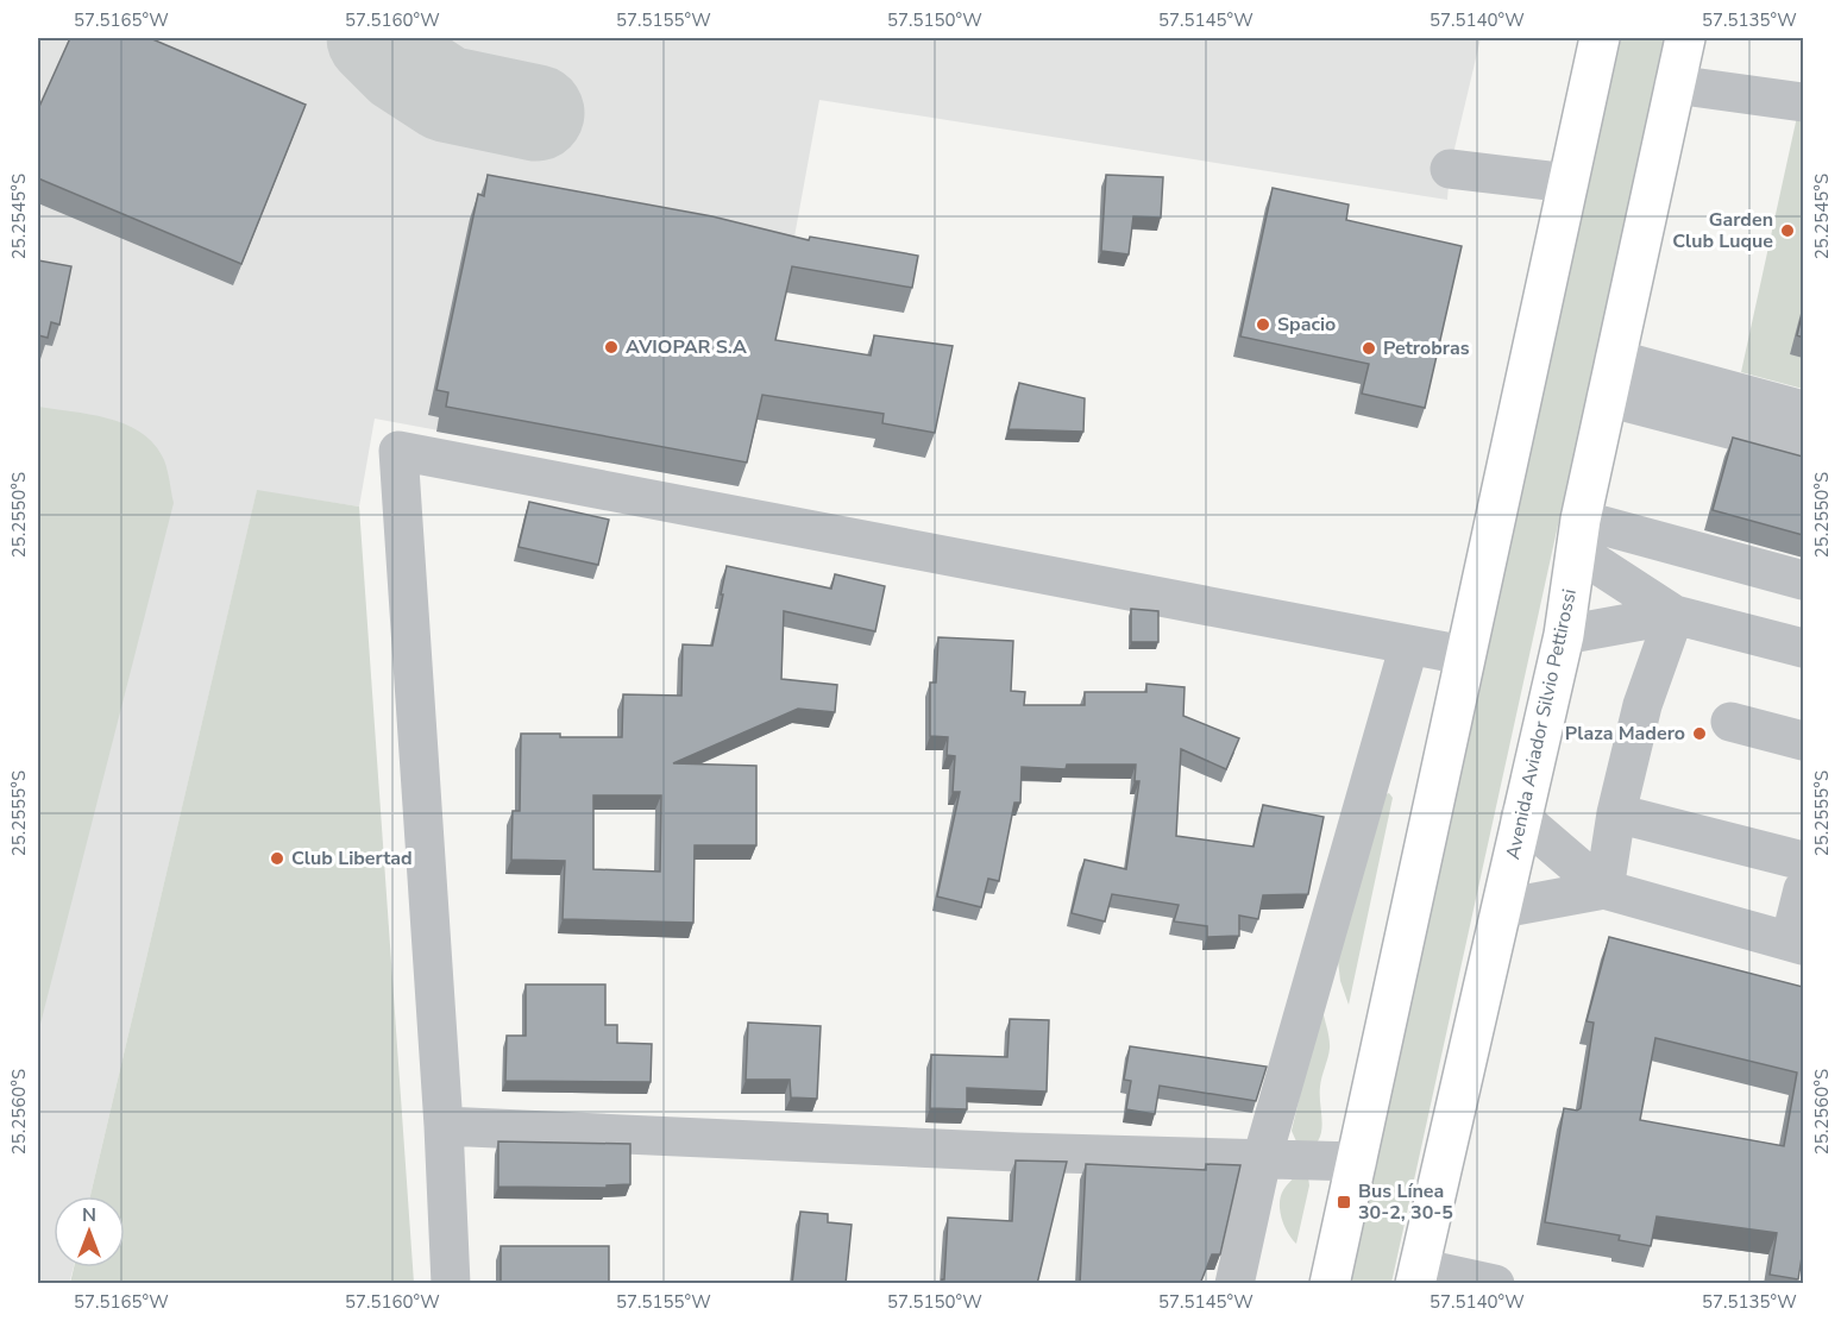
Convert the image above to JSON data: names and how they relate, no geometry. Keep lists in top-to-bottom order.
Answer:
{
  "streets": {
    "highway": ["Avenida Aviador Silvio Pettirossi"]
  },
  "places": {
    "other": [
      "Garden Club Luque",
      "Spacio",
      "AVIOPAR S.A",
      "Petrobras",
      "Plaza Madero",
      "Club Libertad"
    ],
    "transit": ["Bus Línea 30-2, 30-5"]
  },
  "north": "top",
  "coordinates": [
    "57.5165°W",
    "57.5160°W",
    "57.5155°W",
    "57.5150°W",
    "57.5145°W",
    "57.5140°W",
    "57.5135°W",
    "25.2545°S",
    "25.2550°S",
    "25.2555°S",
    "25.2560°S"
  ]
}
